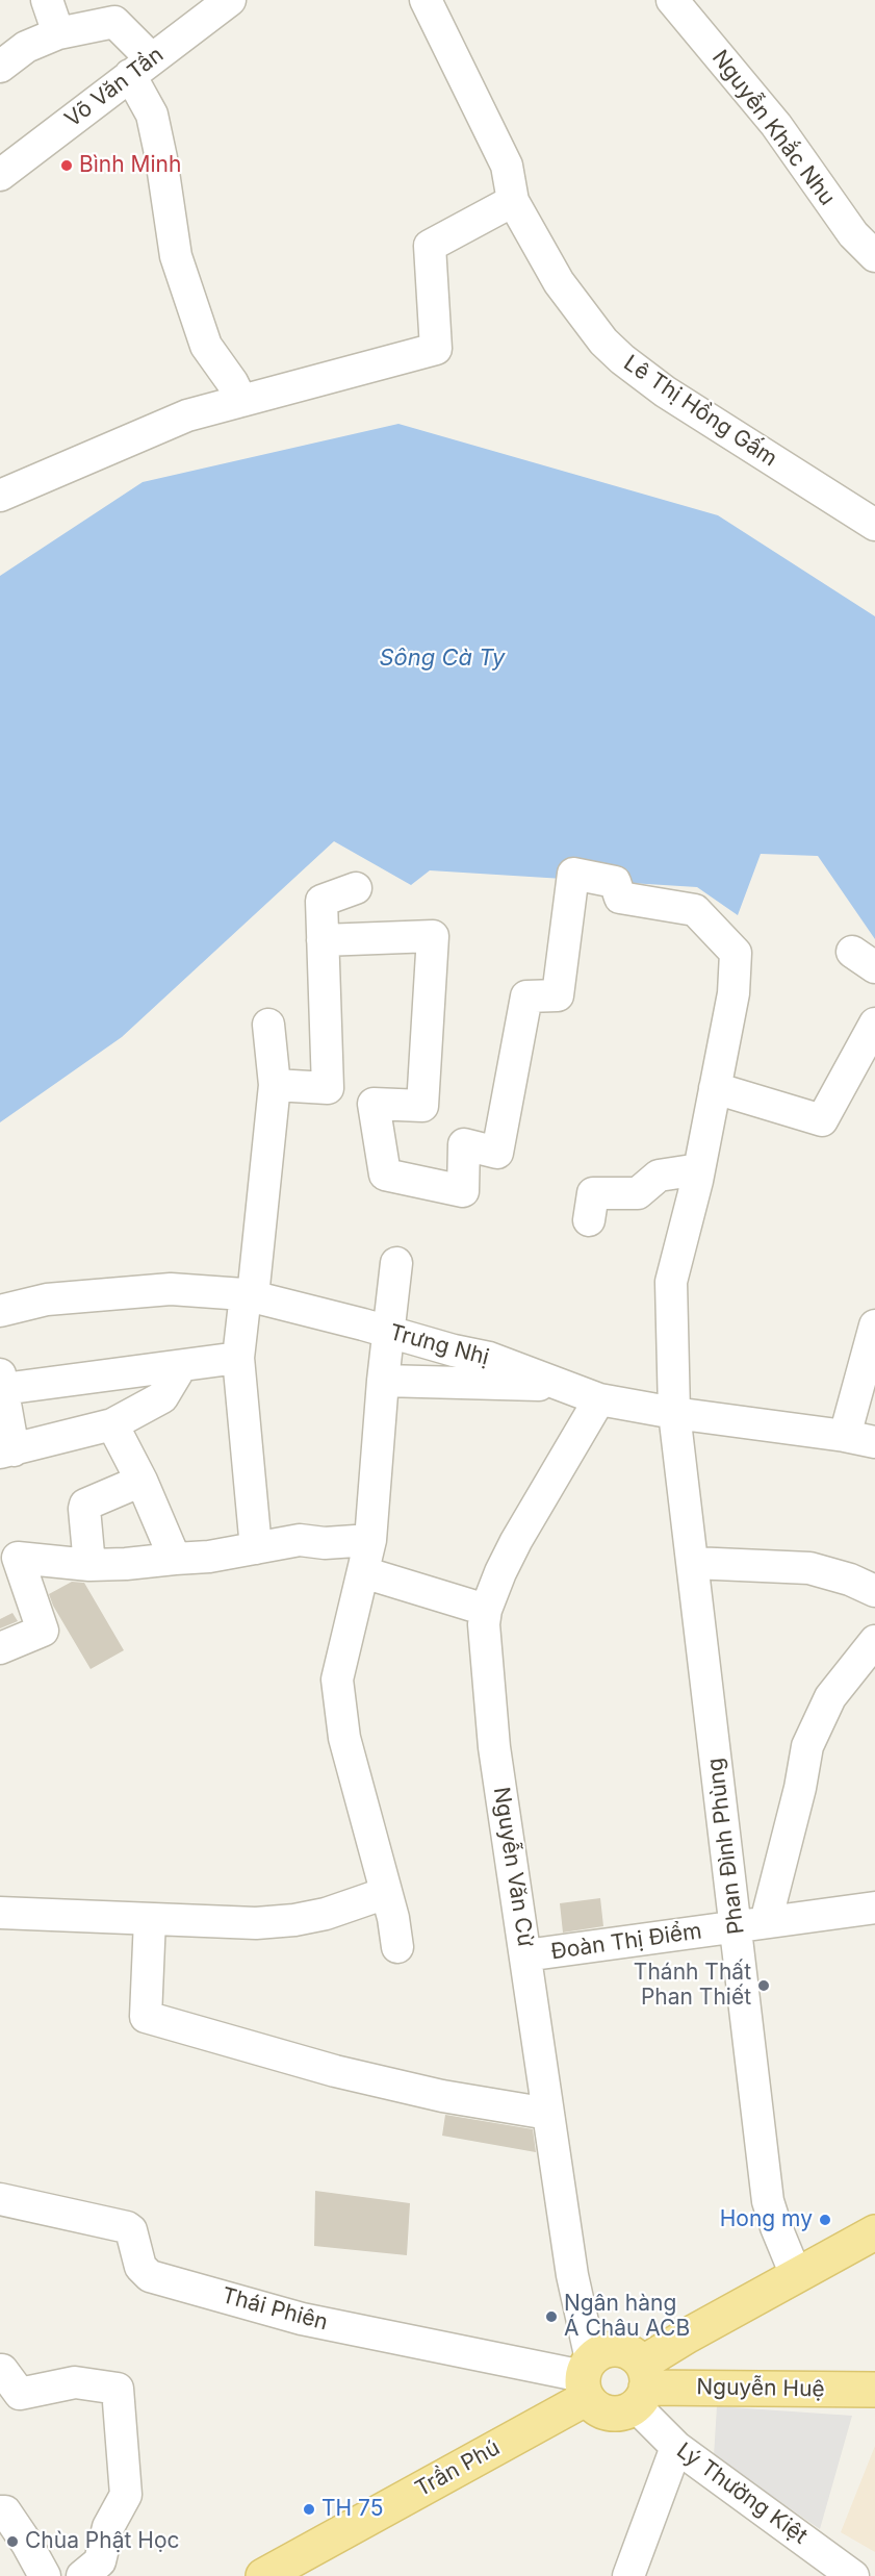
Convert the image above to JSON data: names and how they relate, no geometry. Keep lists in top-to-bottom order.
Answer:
{
  "streets": {
    "main road": ["Nguyễn Huệ", "Trần Phú"],
    "street": [
      "Võ Văn Tần",
      "Nguyễn Khắc Nhu",
      "Lê Thị Hồng Gấm",
      "Trưng Nhị",
      "Phan Đình Phùng",
      "Nguyễn Văn Cừ",
      "Đoàn Thị Điểm",
      "Thái Phiên",
      "Lý Thường Kiệt"
    ]
  },
  "crossings": [
    ["Trưng Nhị", "Phan Đình Phùng"],
    ["Trưng Nhị", "Nguyễn Văn Cừ"],
    ["Phan Đình Phùng", "Đoàn Thị Điểm"],
    ["Nguyễn Văn Cừ", "Đoàn Thị Điểm"],
    ["Nguyễn Văn Cừ", "Thái Phiên"],
    ["Nguyễn Văn Cừ", "Nguyễn Huệ"],
    ["Nguyễn Văn Cừ", "Trần Phú"],
    ["Nguyễn Văn Cừ", "Lý Thường Kiệt"],
    ["Thái Phiên", "Nguyễn Huệ"],
    ["Thái Phiên", "Trần Phú"],
    ["Thái Phiên", "Lý Thường Kiệt"],
    ["Nguyễn Huệ", "Trần Phú"],
    ["Nguyễn Huệ", "Lý Thường Kiệt"],
    ["Trần Phú", "Lý Thường Kiệt"]
  ],
  "water": ["Sông Cà Ty"],
  "places": [
    "Bình Minh",
    "Thánh Thất Phan Thiết",
    "Hong my",
    "Ngân hàng Á Châu ACB",
    "TH 75",
    "Chùa Phật Học"
  ]
}
